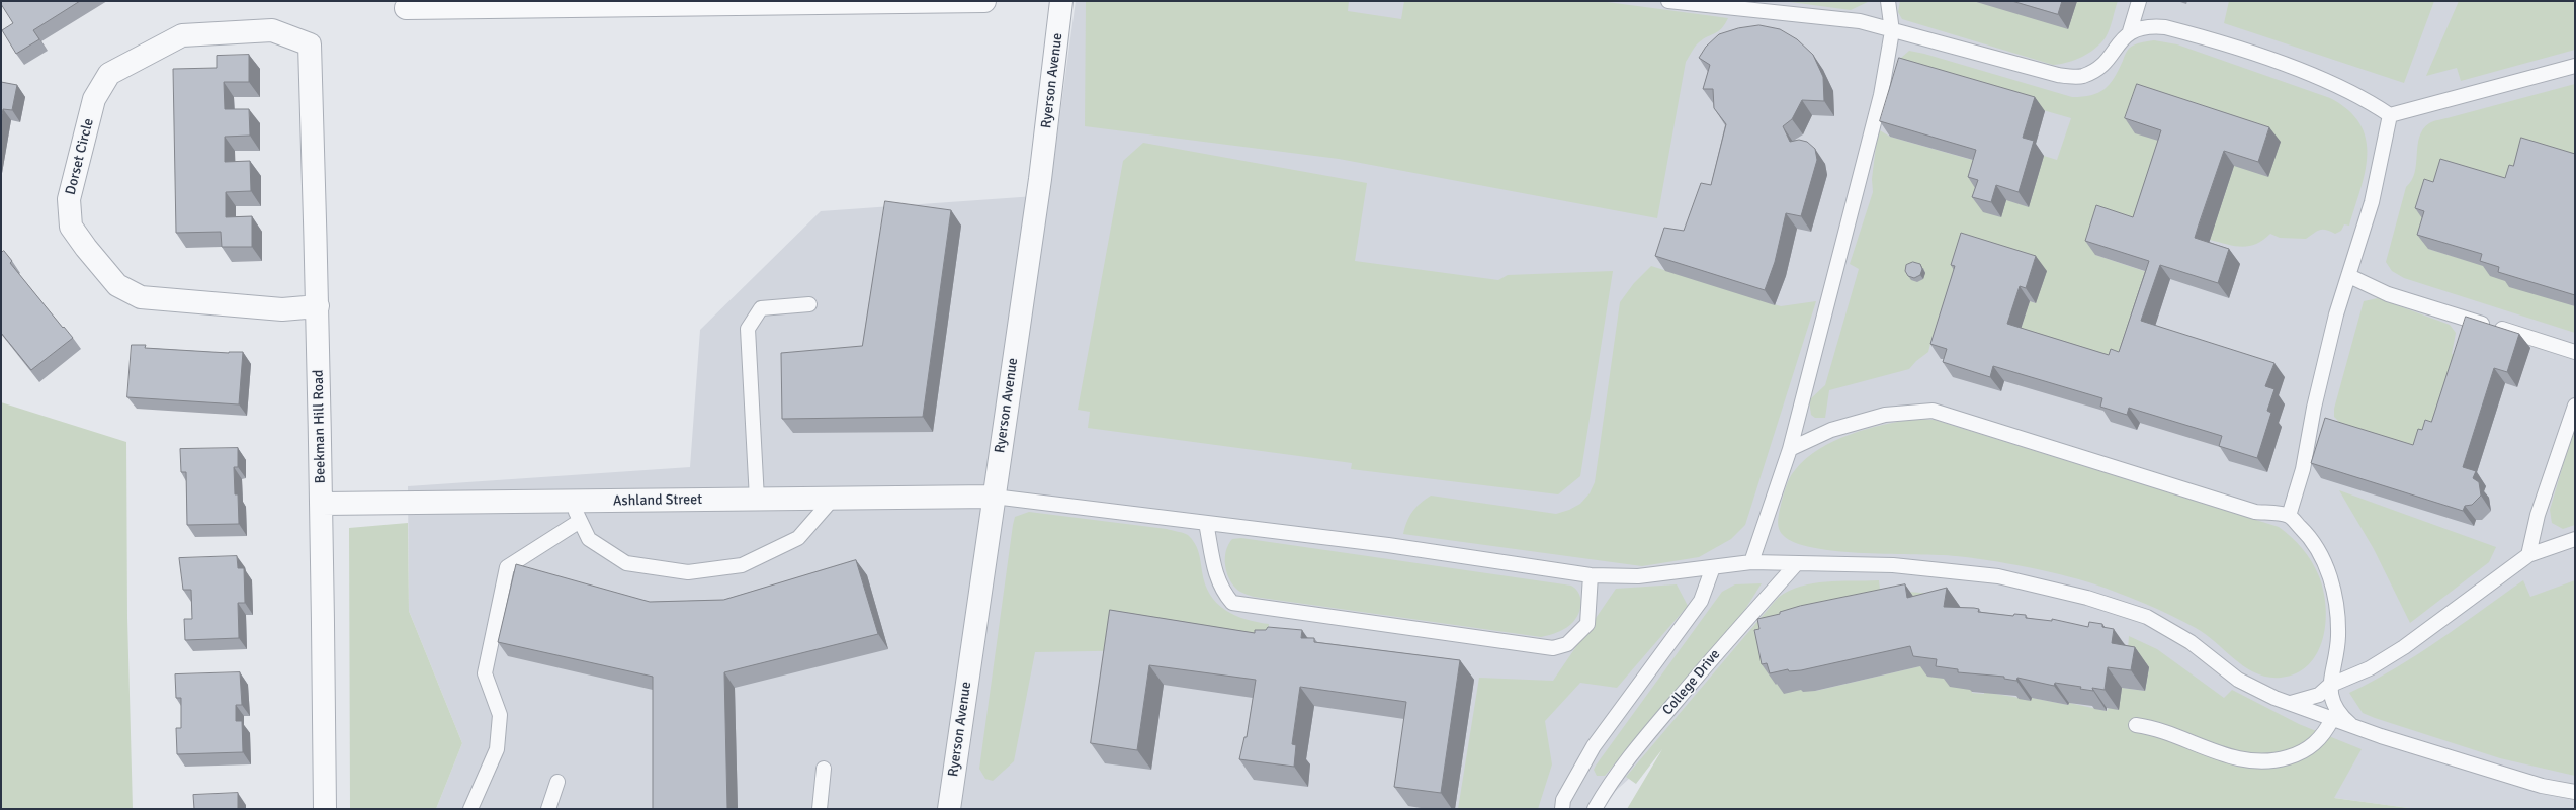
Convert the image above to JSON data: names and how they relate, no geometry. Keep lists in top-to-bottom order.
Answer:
{
  "streets": {
    "street": [
      "Ryerson Avenue",
      "Dorset Circle",
      "Beekman Hill Road",
      "Ashland Street"
    ],
    "lane": ["College Drive"]
  },
  "crossings": [
    ["Ryerson Avenue", "Ashland Street"],
    ["Dorset Circle", "Beekman Hill Road"],
    ["Beekman Hill Road", "Ashland Street"]
  ]
}
